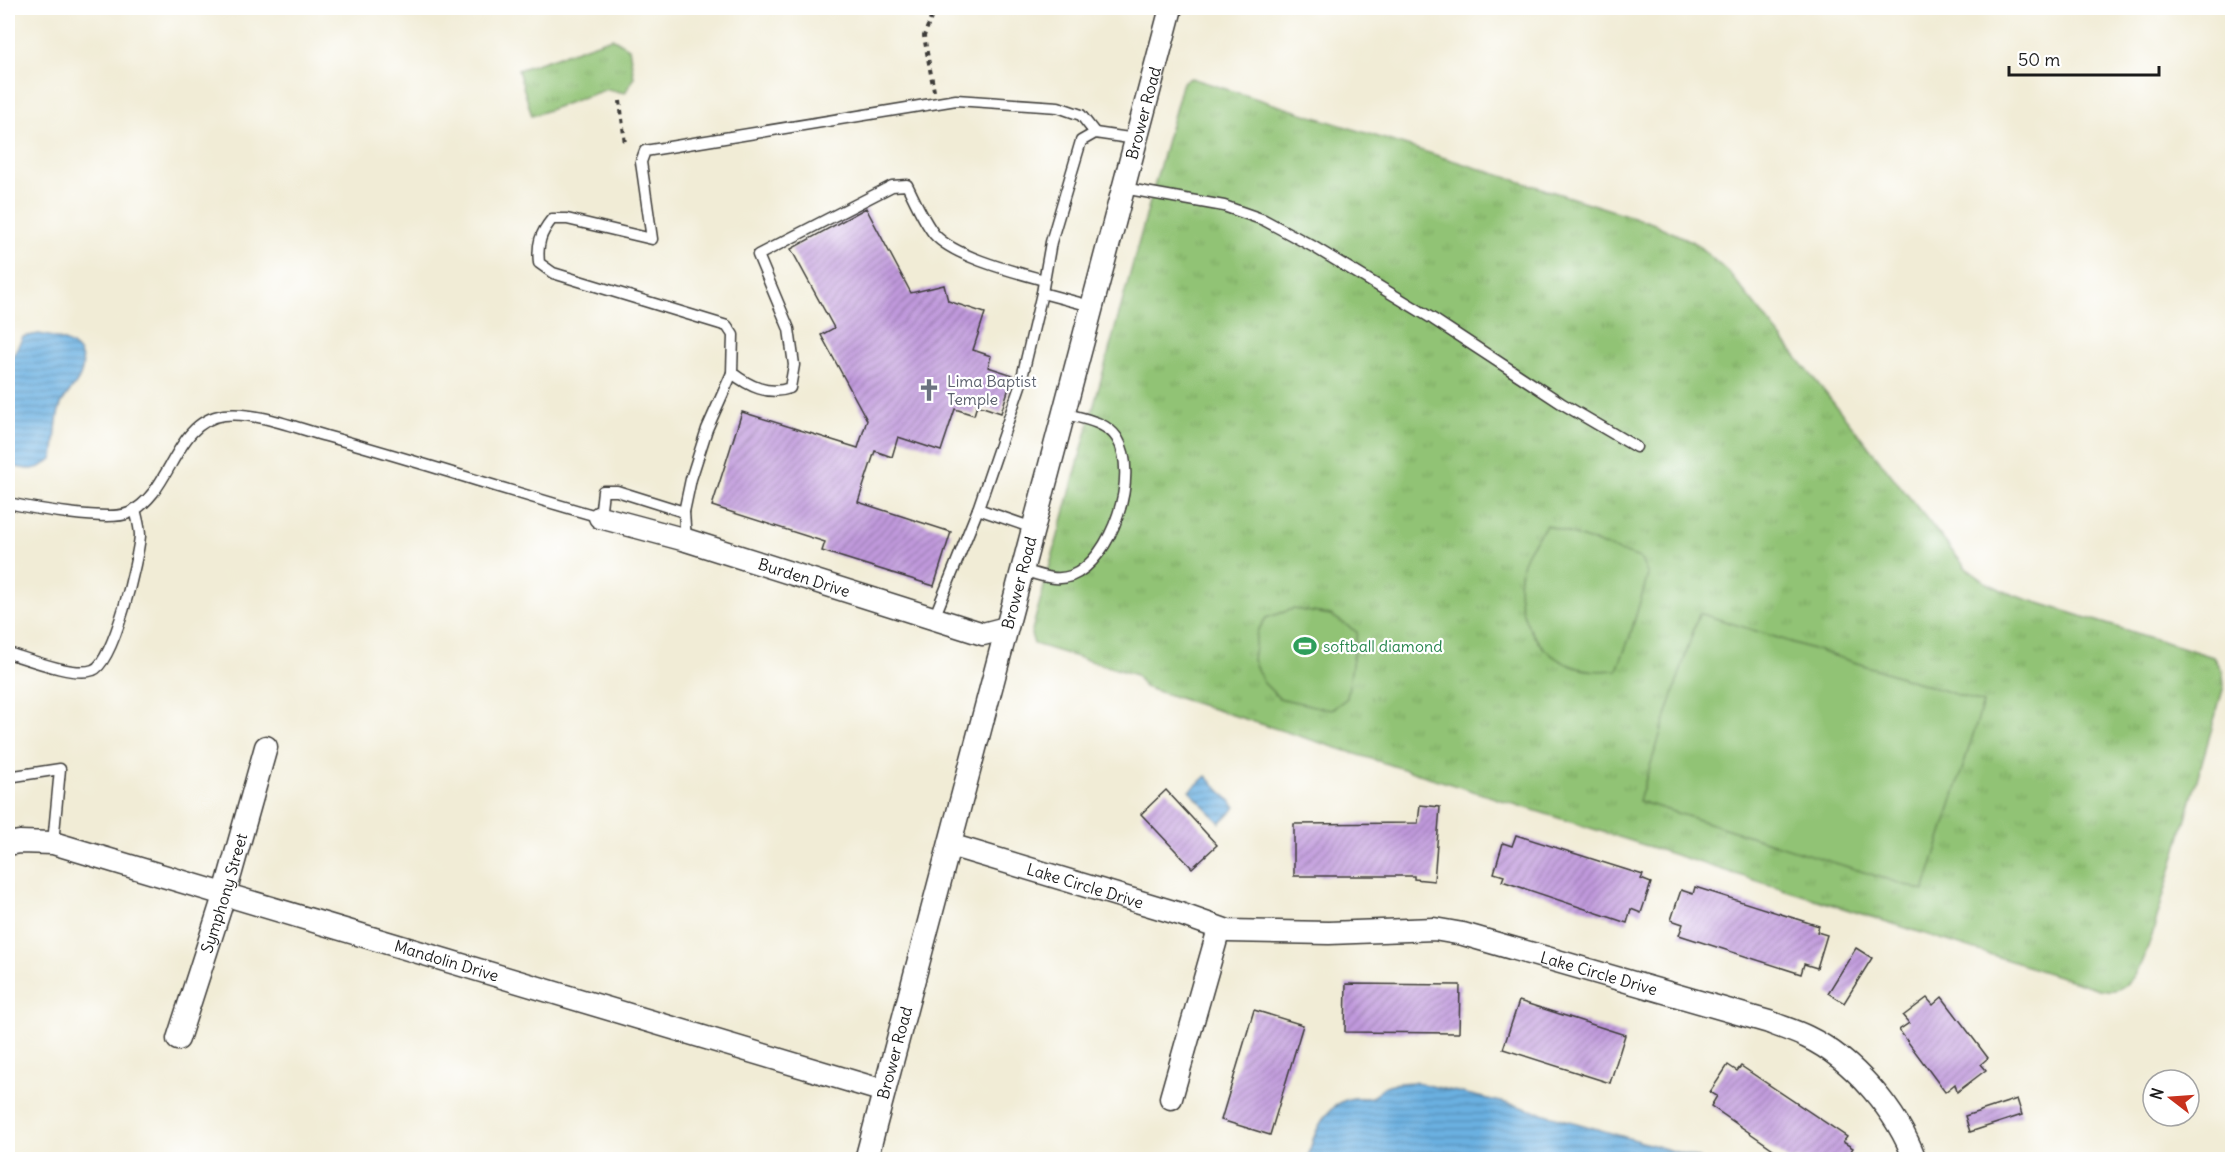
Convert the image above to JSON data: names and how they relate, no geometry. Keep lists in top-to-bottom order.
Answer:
{
  "streets": {
    "street": [
      "Brower Road",
      "Burden Drive",
      "Lake Circle Drive",
      "Symphony Street",
      "Mandolin Drive"
    ]
  },
  "crossings": [
    ["Brower Road", "Burden Drive"],
    ["Brower Road", "Lake Circle Drive"],
    ["Brower Road", "Mandolin Drive"],
    ["Symphony Street", "Mandolin Drive"]
  ],
  "places": {
    "church": ["Lima Baptist Temple"],
    "sports": ["softball diamond"]
  },
  "scale_bar": "50 m",
  "north": "left"
}
